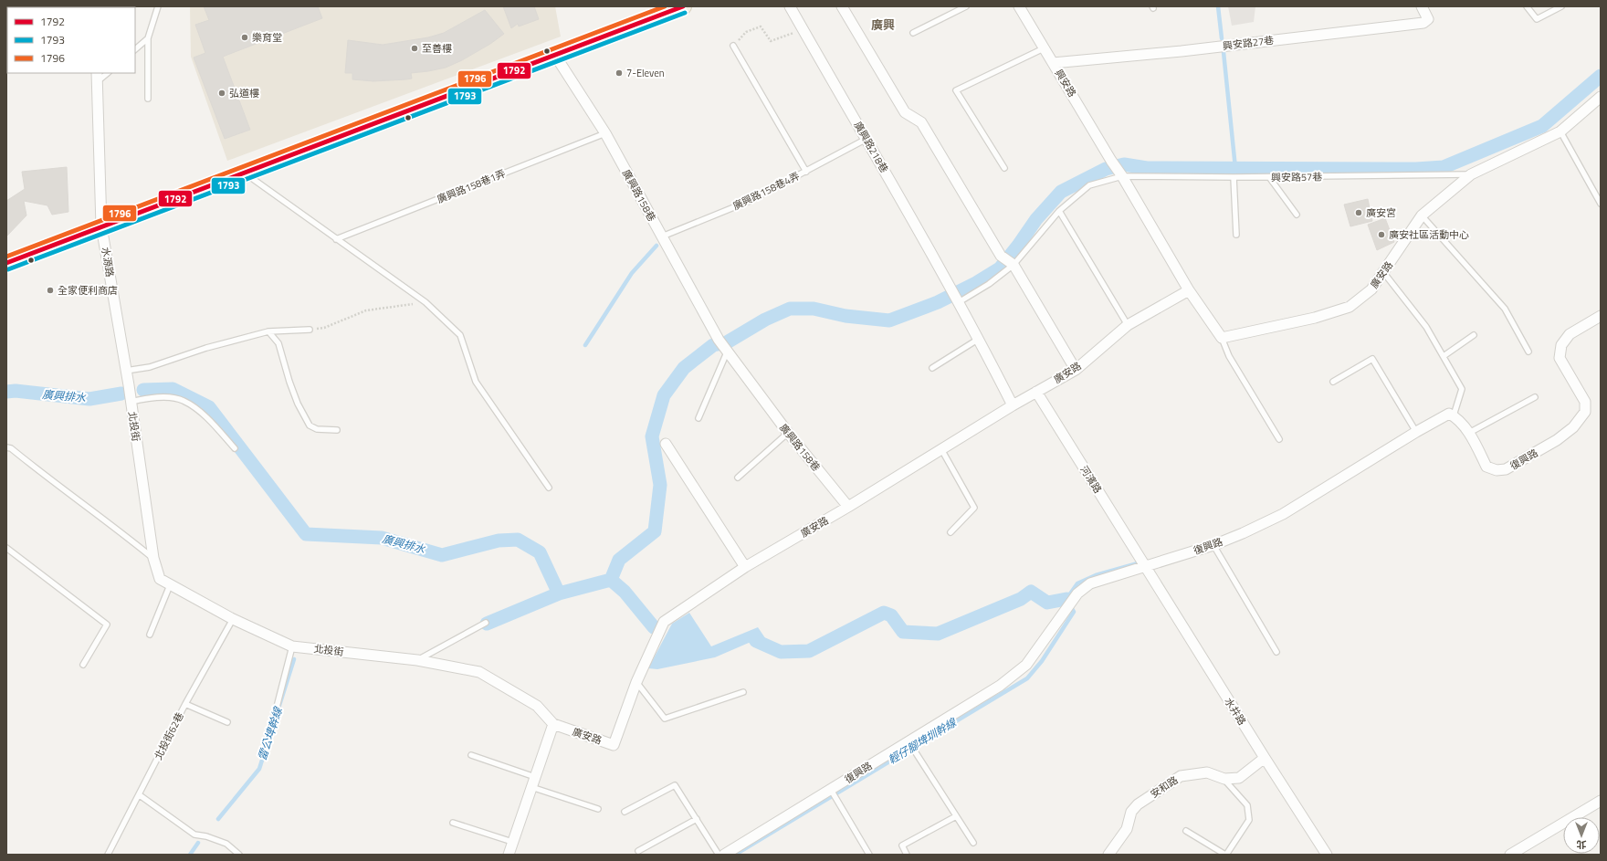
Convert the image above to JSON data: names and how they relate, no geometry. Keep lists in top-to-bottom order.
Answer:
{
  "streets": {
    "street": [
      "興安路27巷",
      "興安路",
      "廣興路218巷",
      "廣興路158巷",
      "水源路",
      "廣安路",
      "北投街",
      "復興路",
      "河濱路",
      "水井路",
      "安和路"
    ],
    "lane": [
      "興安路57巷",
      "廣興路158巷1弄",
      "廣興路158巷4弄",
      "北投街62巷"
    ]
  },
  "crossings": [
    ["興安路27巷", "興安路"],
    ["興安路", "興安路57巷"],
    ["廣興路218巷", "興安路57巷"],
    ["廣興路218巷", "廣興路158巷4弄"],
    ["興安路57巷", "廣安路"],
    ["廣興路158巷1弄", "廣興路158巷"],
    ["廣興路158巷4弄", "廣興路158巷"],
    ["廣興路158巷", "廣安路"],
    ["水源路", "北投街"],
    ["廣安路", "北投街"],
    ["廣安路", "河濱路"],
    ["北投街", "北投街62巷"],
    ["復興路", "河濱路"],
    ["復興路", "水井路"],
    ["河濱路", "水井路"]
  ],
  "districts": ["廣興"],
  "water": ["廣興排水", "雷公埤幹線", "輕仔腳埤圳幹線"],
  "places": [
    "樂育堂",
    "至善樓",
    "7-Eleven",
    "弘道樓",
    "廣安宮",
    "廣安社區活動中心",
    "全家便利商店"
  ],
  "lines": ["transit line 1792", "transit line 1796", "transit line 1793"],
  "legend": ["1792", "1793", "1796"],
  "north": "bottom"
}
